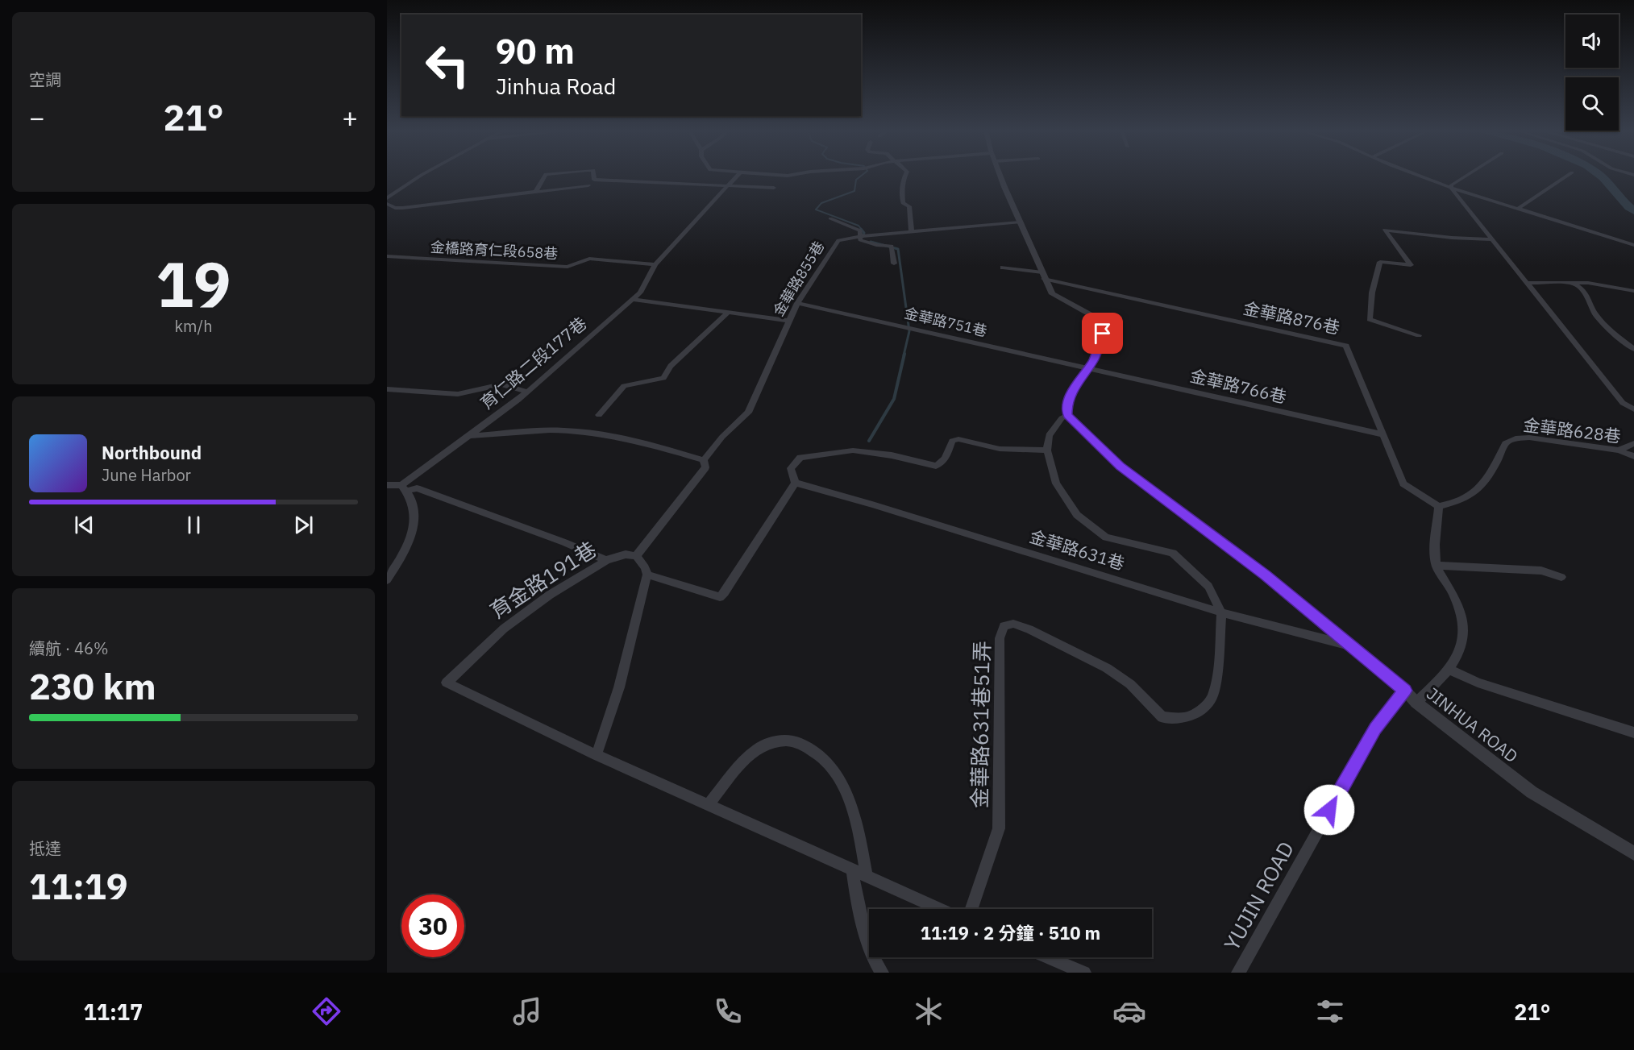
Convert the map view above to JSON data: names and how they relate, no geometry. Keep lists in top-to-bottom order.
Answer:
{
  "streets": {
    "street": [
      "金橋路育仁段658巷",
      "金華路855巷",
      "金華路876巷",
      "金華路751巷",
      "育仁路二段177巷",
      "金華路766巷",
      "金華路628巷",
      "金華路631巷",
      "育金路191巷",
      "金華路631巷51弄",
      "JINHUA ROAD",
      "YUJIN ROAD"
    ]
  },
  "crossings": [
    ["金橋路育仁段658巷", "育仁路二段177巷"],
    ["金華路855巷", "金華路751巷"],
    ["金華路855巷", "育金路191巷"],
    ["金華路876巷", "金華路766巷"],
    ["金華路876巷", "金華路628巷"],
    ["金華路751巷", "金華路766巷"],
    ["金華路631巷", "金華路631巷51弄"],
    ["金華路631巷", "JINHUA ROAD"],
    ["JINHUA ROAD", "YUJIN ROAD"]
  ],
  "page": {
    "tile": [
      "空調",
      ["19", "km/h"],
      ["續航 · 46%", "230 km"],
      ["抵達", "11:19"]
    ],
    "turn": ["90 m", "Jinhua Road"],
    "heat": ["−", "21°", "+"],
    "song": ["Northbound", "June Harbor"],
    "limit": "30",
    "trip": "11:19 · 2 分鐘 · 510 m",
    "tabs": ["11:17", "21°"]
  }
}
